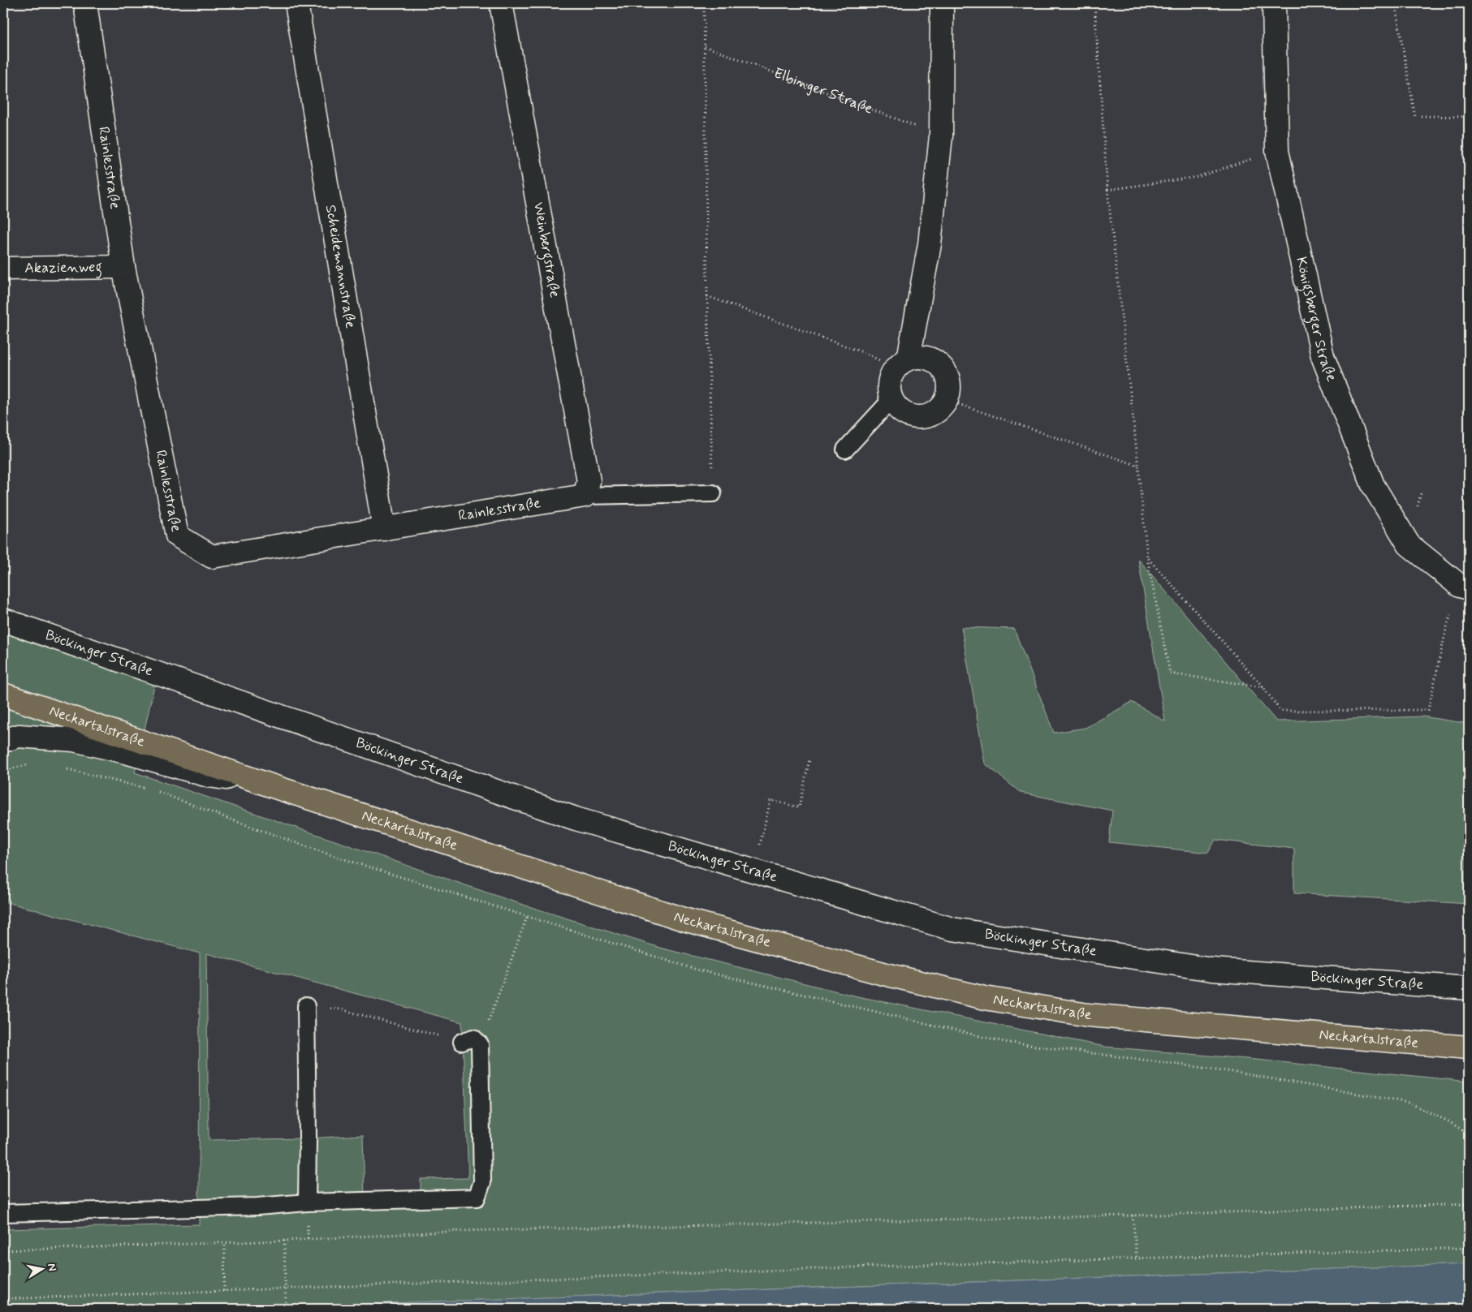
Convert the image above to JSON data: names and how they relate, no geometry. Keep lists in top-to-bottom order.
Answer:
{
  "streets": {
    "main road": ["Neckartalstraße"],
    "street": [
      "Rainlesstraße",
      "Weinbergstraße",
      "Scheidemannstraße",
      "Akazienweg",
      "Königsberger Straße",
      "Böckinger Straße"
    ],
    "path": ["Elbinger Straße"]
  },
  "crossings": [
    ["Rainlesstraße", "Weinbergstraße"],
    ["Rainlesstraße", "Scheidemannstraße"],
    ["Rainlesstraße", "Akazienweg"]
  ],
  "north": "right"
}
